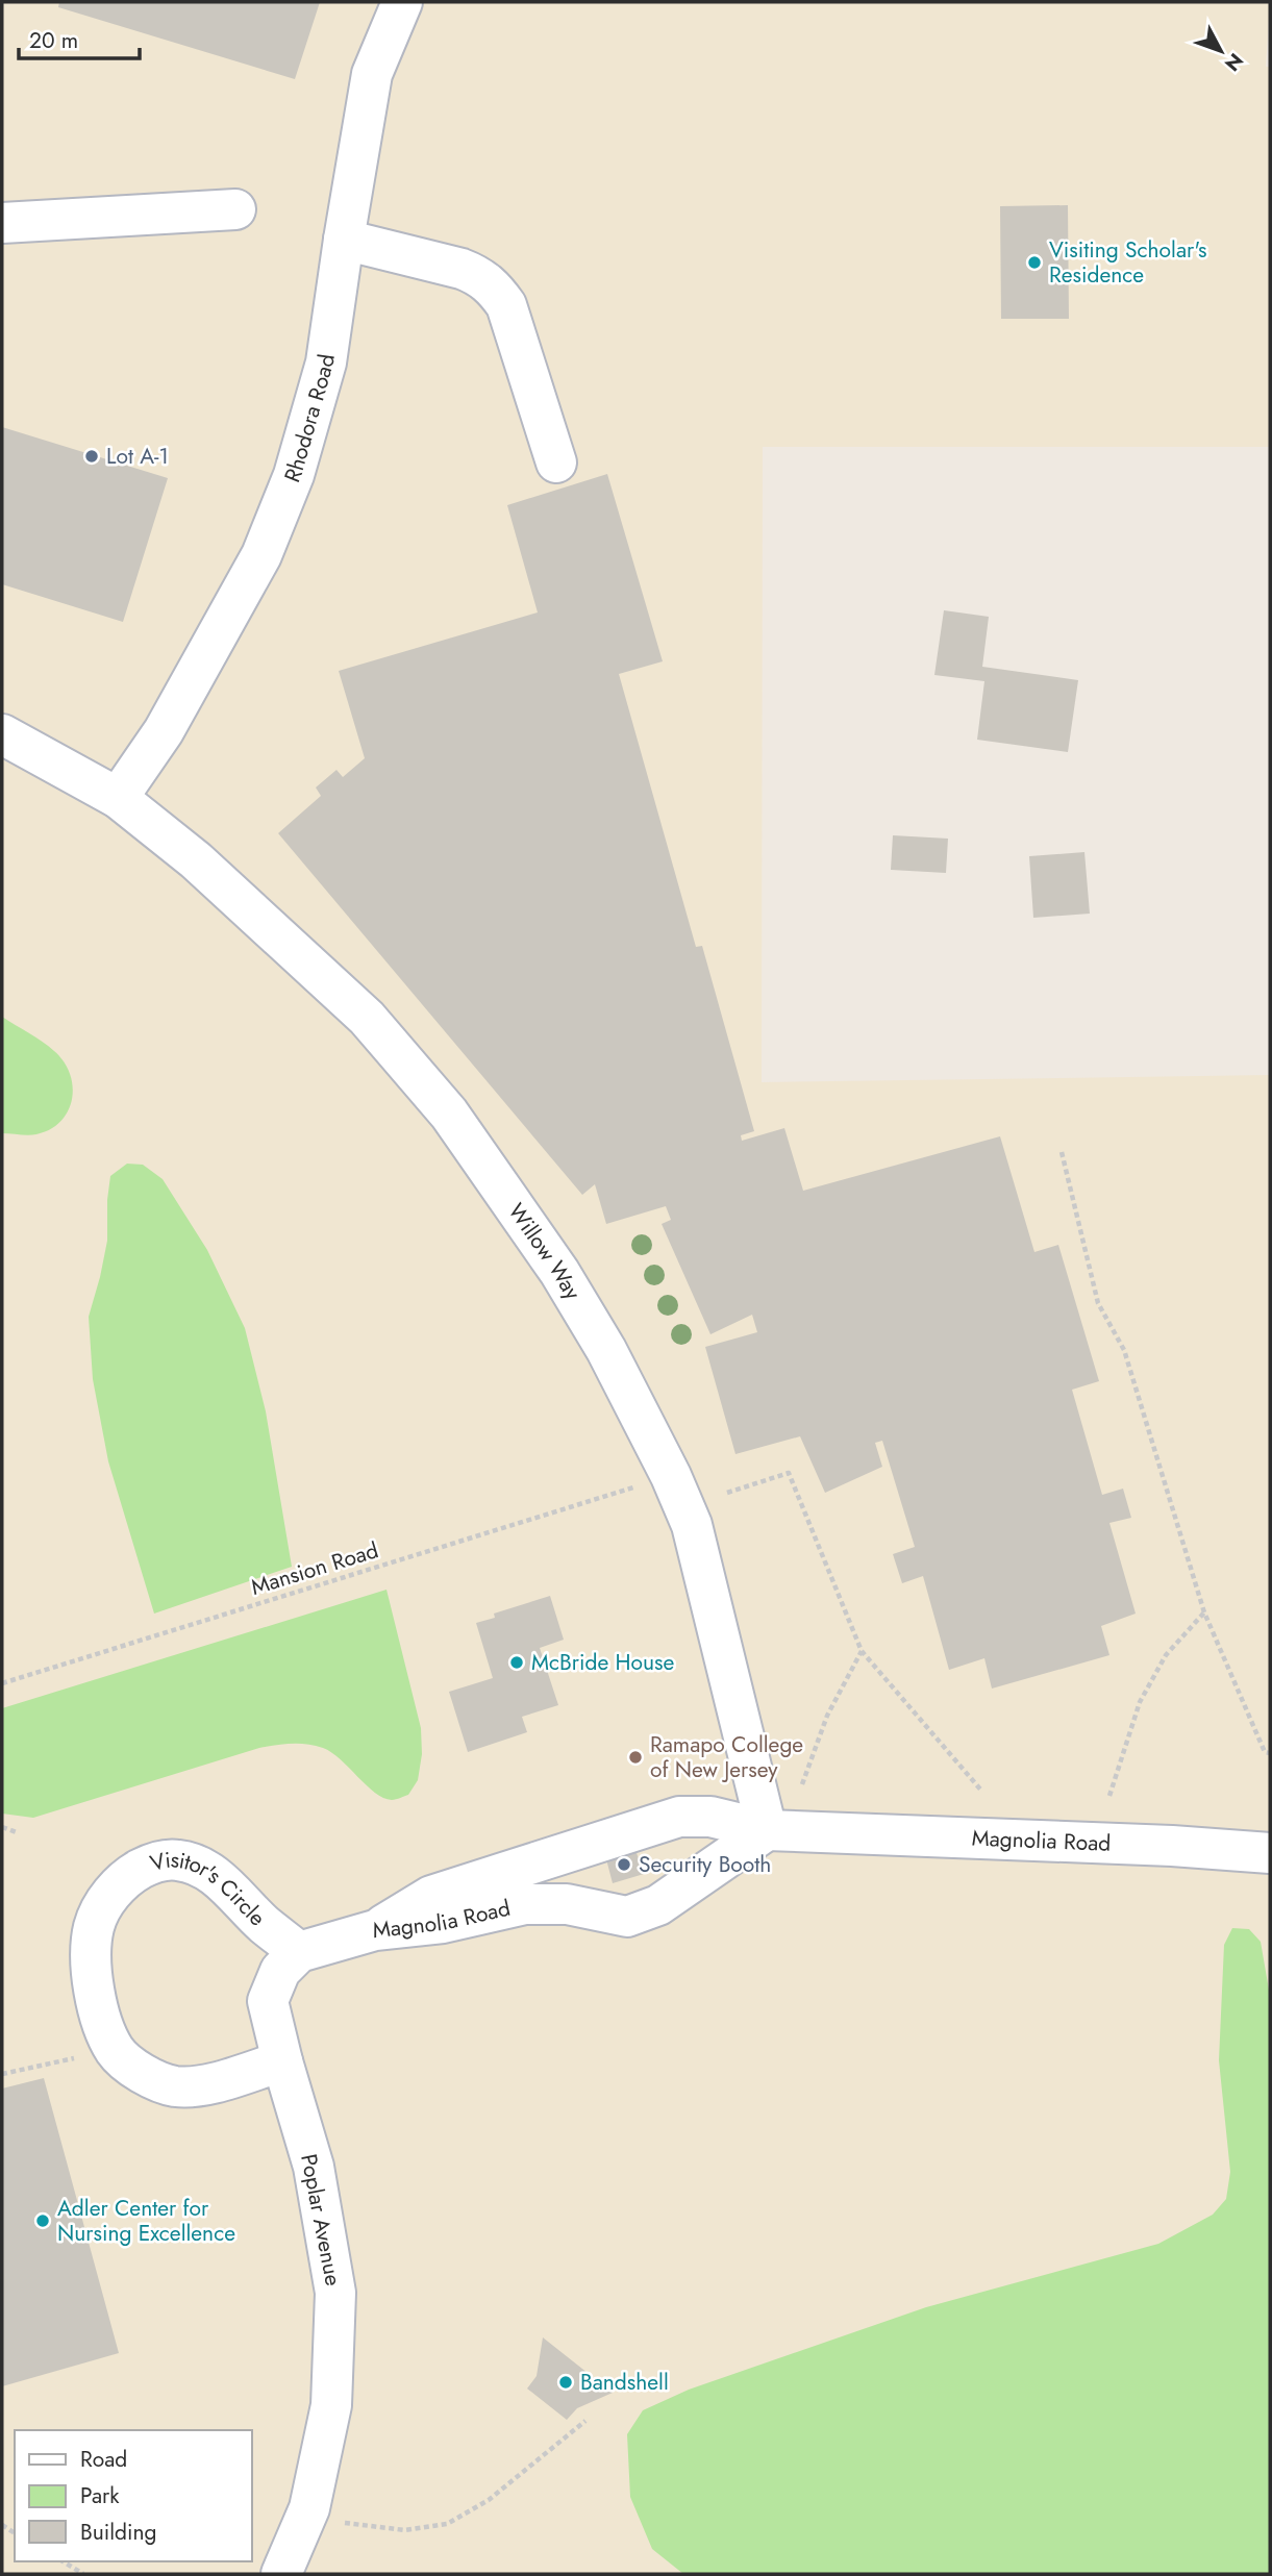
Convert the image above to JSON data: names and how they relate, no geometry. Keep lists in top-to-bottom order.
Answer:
{
  "streets": {
    "street": [
      "Rhodora Road",
      "Willow Way",
      "Magnolia Road",
      "Visitor's Circle",
      "Poplar Avenue"
    ],
    "path": ["Mansion Road"]
  },
  "crossings": [
    ["Rhodora Road", "Willow Way"],
    ["Willow Way", "Magnolia Road"],
    ["Visitor's Circle", "Poplar Avenue"]
  ],
  "places": [
    "Visiting Scholar's Residence",
    "Lot A-1",
    "McBride House",
    "Ramapo College of New Jersey",
    "Security Booth",
    "Adler Center for Nursing Excellence",
    "Bandshell"
  ],
  "legend": ["Road", "Park", "Building"],
  "scale_bar": "20 m",
  "north": "bottom right"
}
